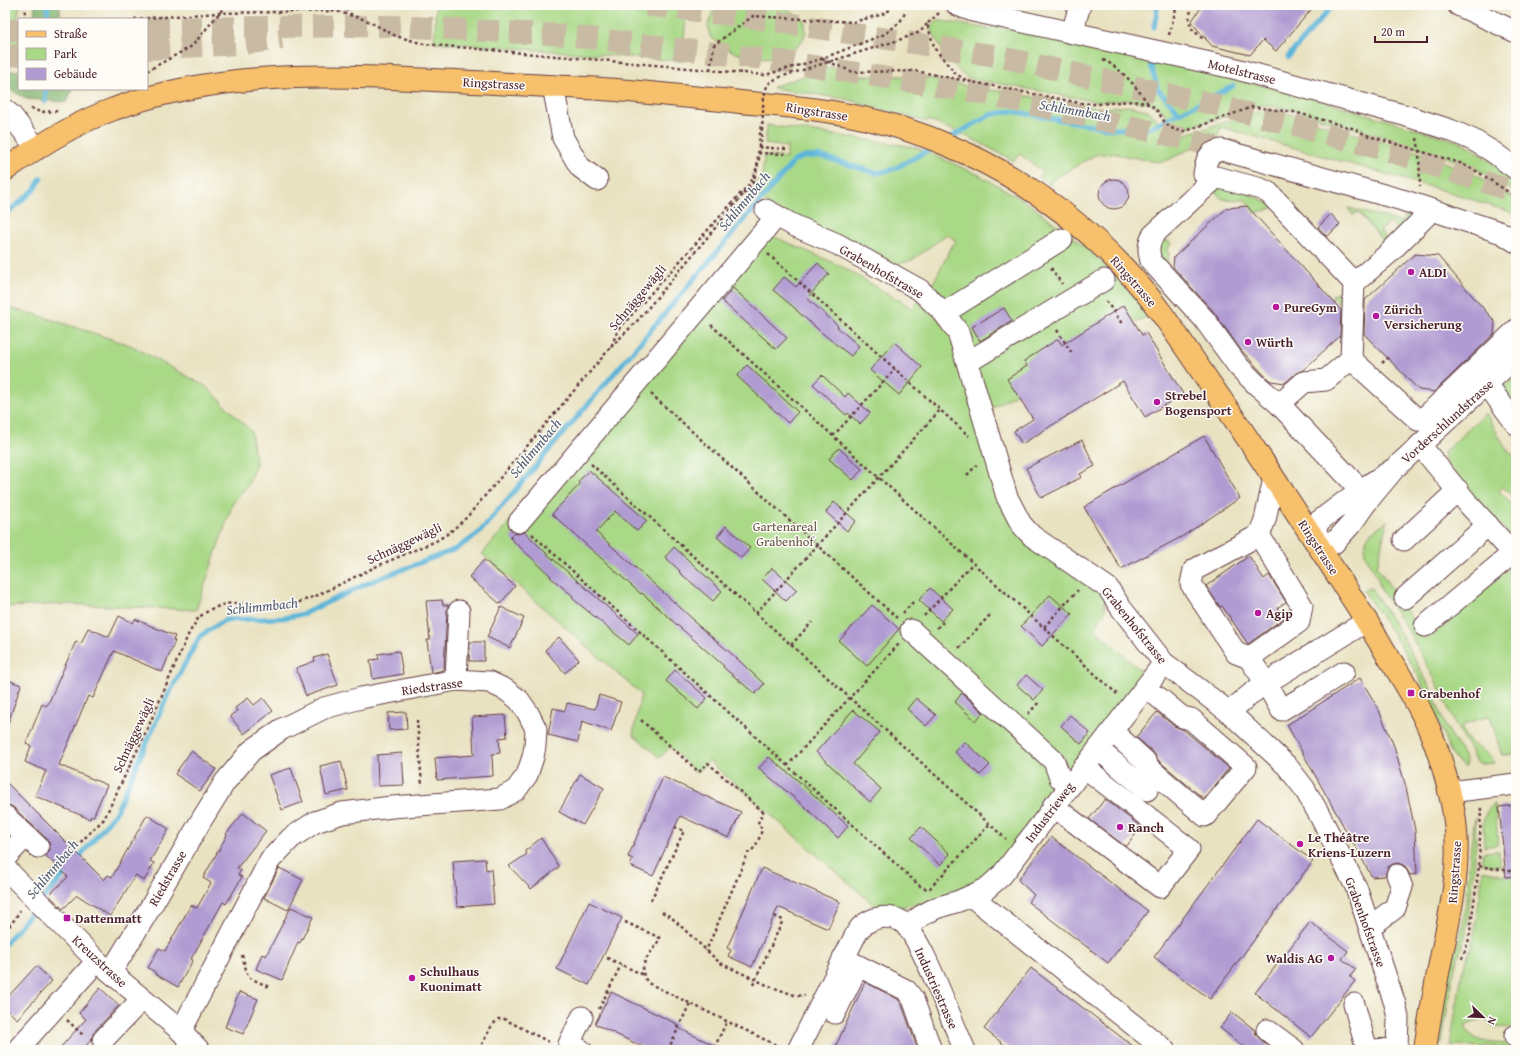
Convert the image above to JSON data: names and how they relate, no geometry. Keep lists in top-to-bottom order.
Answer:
{
  "streets": {
    "main road": ["Ringstrasse"],
    "street": [
      "Motelstrasse",
      "Grabenhofstrasse",
      "Vorderschlundstrasse",
      "Riedstrasse",
      "Industrieweg",
      "Kreuzstrasse",
      "Industriestrasse"
    ],
    "path": ["Schnäggewägli"]
  },
  "crossings": [
    ["Ringstrasse", "Vorderschlundstrasse"],
    ["Grabenhofstrasse", "Industrieweg"],
    ["Schnäggewägli", "Kreuzstrasse"],
    ["Riedstrasse", "Kreuzstrasse"],
    ["Industrieweg", "Industriestrasse"]
  ],
  "water": ["Schlimmbach"],
  "parks": ["Gartenareal Grabenhof"],
  "places": {
    "other": [
      "ALDI",
      "PureGym",
      "Zürich Versicherung",
      "Würth",
      "Strebel Bogensport",
      "Agip",
      "Ranch",
      "Le Théâtre Kriens-Luzern",
      "Waldis AG",
      "Schulhaus Kuonimatt"
    ],
    "transit": ["Grabenhof", "Dattenmatt"]
  },
  "legend": ["Straße", "Park", "Gebäude"],
  "scale_bar": "20 m",
  "north": "bottom right"
}
